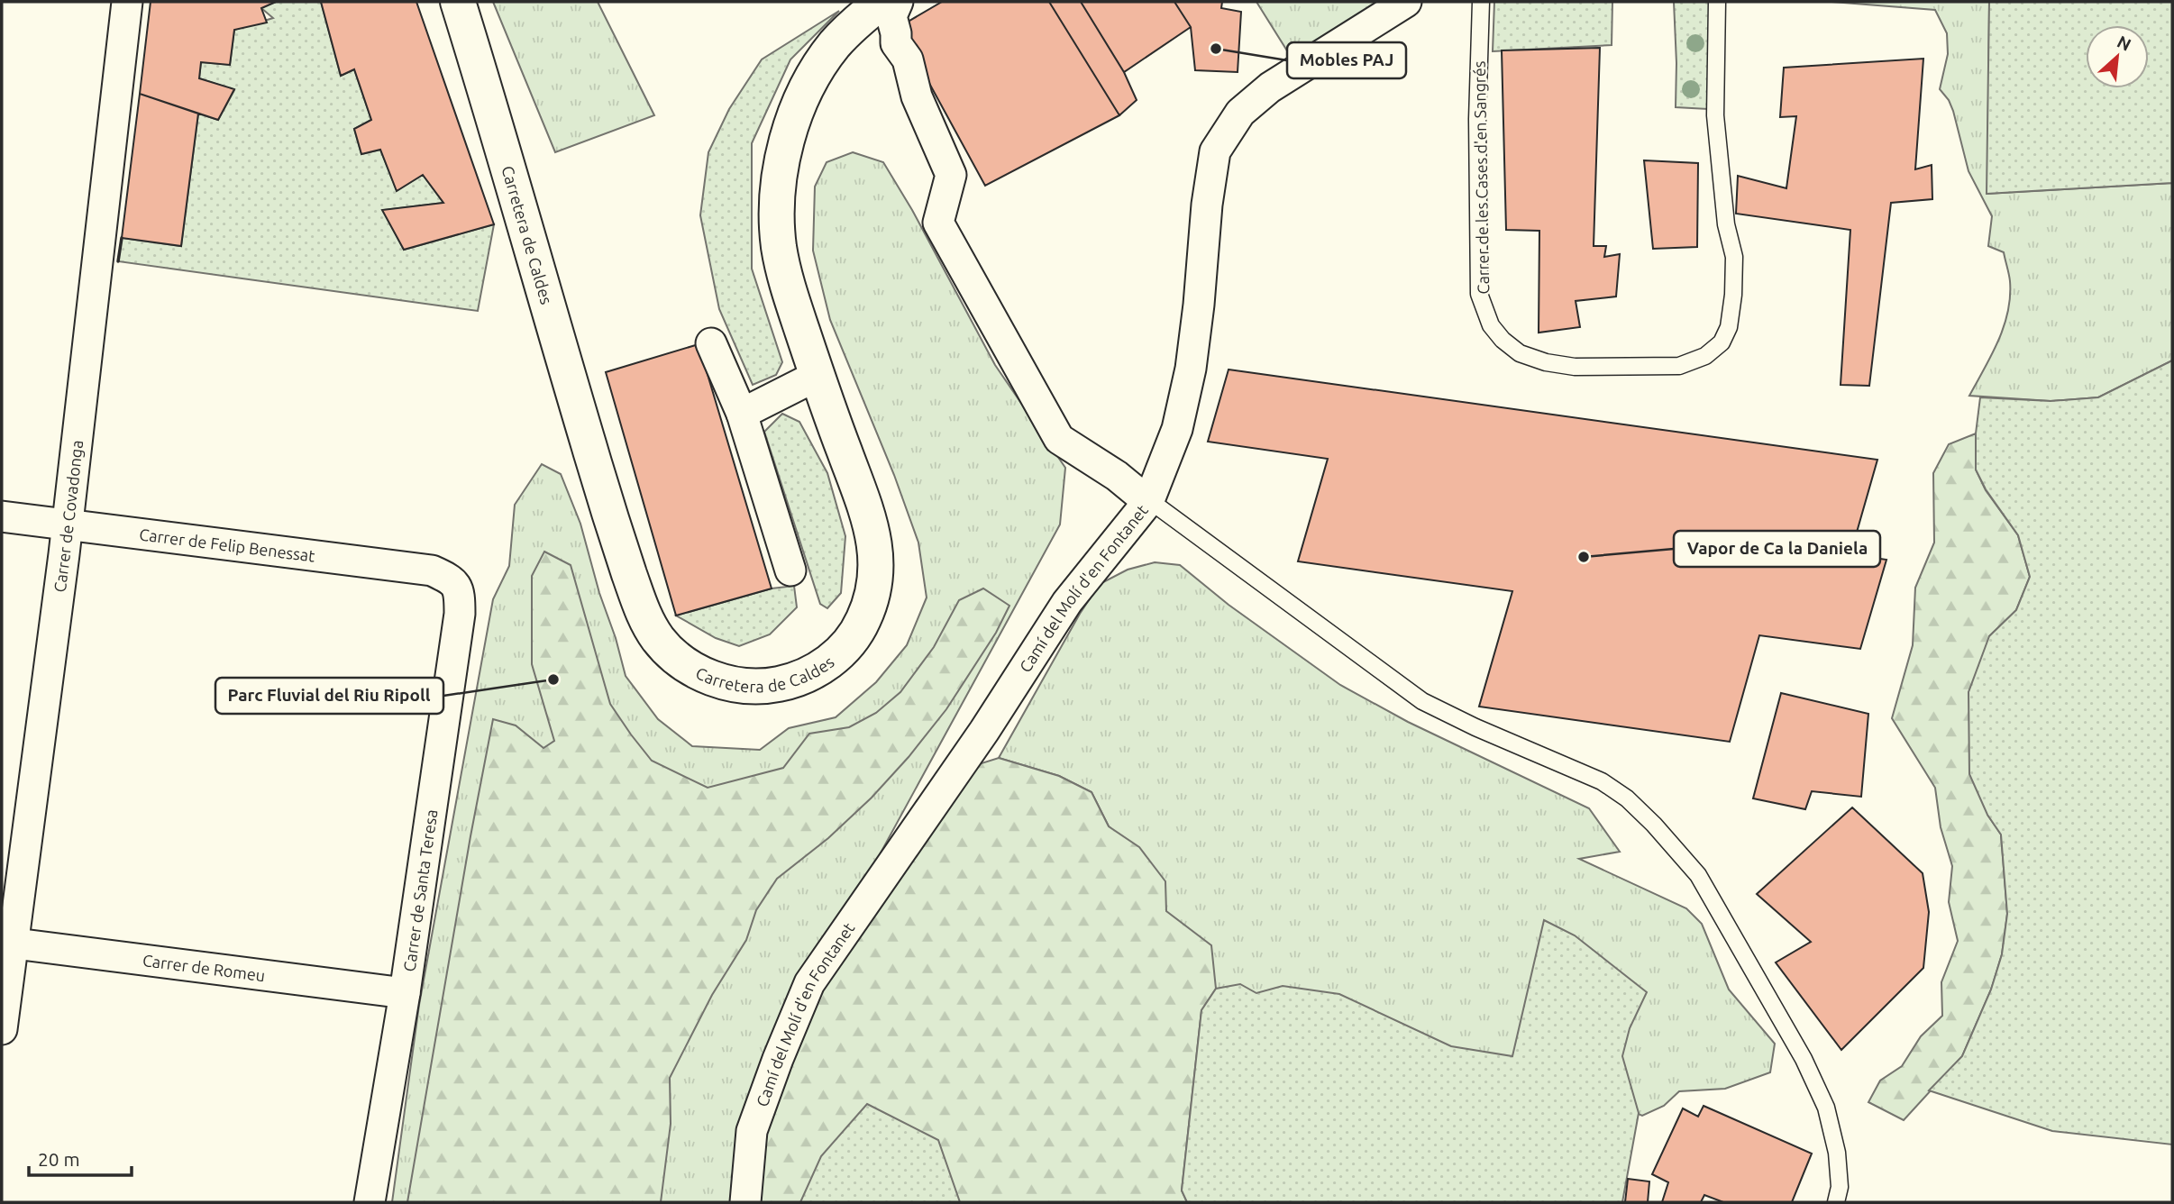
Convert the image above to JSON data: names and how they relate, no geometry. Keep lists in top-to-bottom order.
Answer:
{
  "streets": {
    "main road": ["Carretera de Caldes"],
    "street": [
      "Carrer de Covadonga",
      "Carrer de Felip Benessat",
      "Camí del Molí d'en Fontanet",
      "Carrer de Santa Teresa",
      "Carrer de Romeu"
    ],
    "lane": ["Carrer de les Cases d'en Sangrés"]
  },
  "crossings": [
    ["Carrer de Covadonga", "Carrer de Felip Benessat"],
    ["Carrer de Covadonga", "Carrer de Romeu"],
    ["Carrer de Felip Benessat", "Carrer de Santa Teresa"],
    ["Carrer de Santa Teresa", "Carrer de Romeu"]
  ],
  "places": ["Mobles PAJ", "Vapor de Ca la Daniela", "Parc Fluvial del Riu Ripoll"],
  "scale_bar": "20 m",
  "north": "top right"
}
